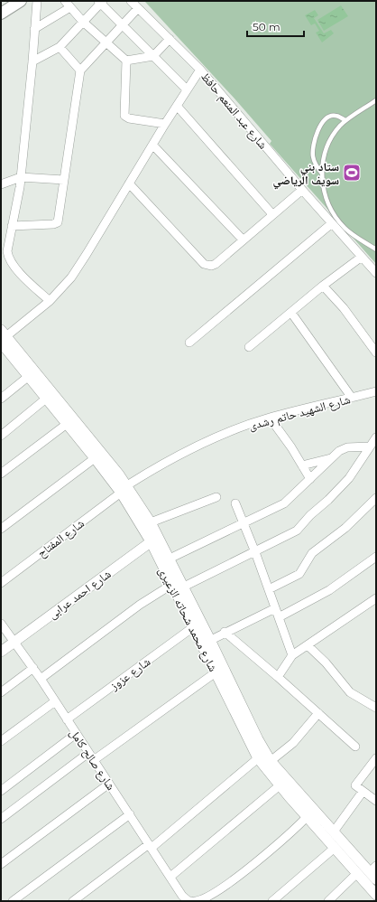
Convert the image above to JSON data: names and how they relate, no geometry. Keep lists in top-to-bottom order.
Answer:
{
  "streets": {
    "street": [
      "شارع عبد المنعم حافظ",
      "شارع الشهيد حاتم رشدى",
      "شارع المفتاح",
      "شارع احمد عرابى",
      "شارع محمد شحاته الزعيرى",
      "شارع عزوز",
      "شارع صالح كامل"
    ]
  },
  "crossings": [
    ["شارع الشهيد حاتم رشدى", "شارع المفتاح"],
    ["شارع الشهيد حاتم رشدى", "شارع محمد شحاته الزعيرى"],
    ["شارع المفتاح", "شارع محمد شحاته الزعيرى"],
    ["شارع احمد عرابى", "شارع محمد شحاته الزعيرى"],
    ["شارع احمد عرابى", "شارع صالح كامل"],
    ["شارع محمد شحاته الزعيرى", "شارع عزوز"],
    ["شارع عزوز", "شارع صالح كامل"]
  ],
  "places": {
    "sports": ["ستاد بني سويف الرياضي"]
  },
  "scale_bar": "50 m"
}
